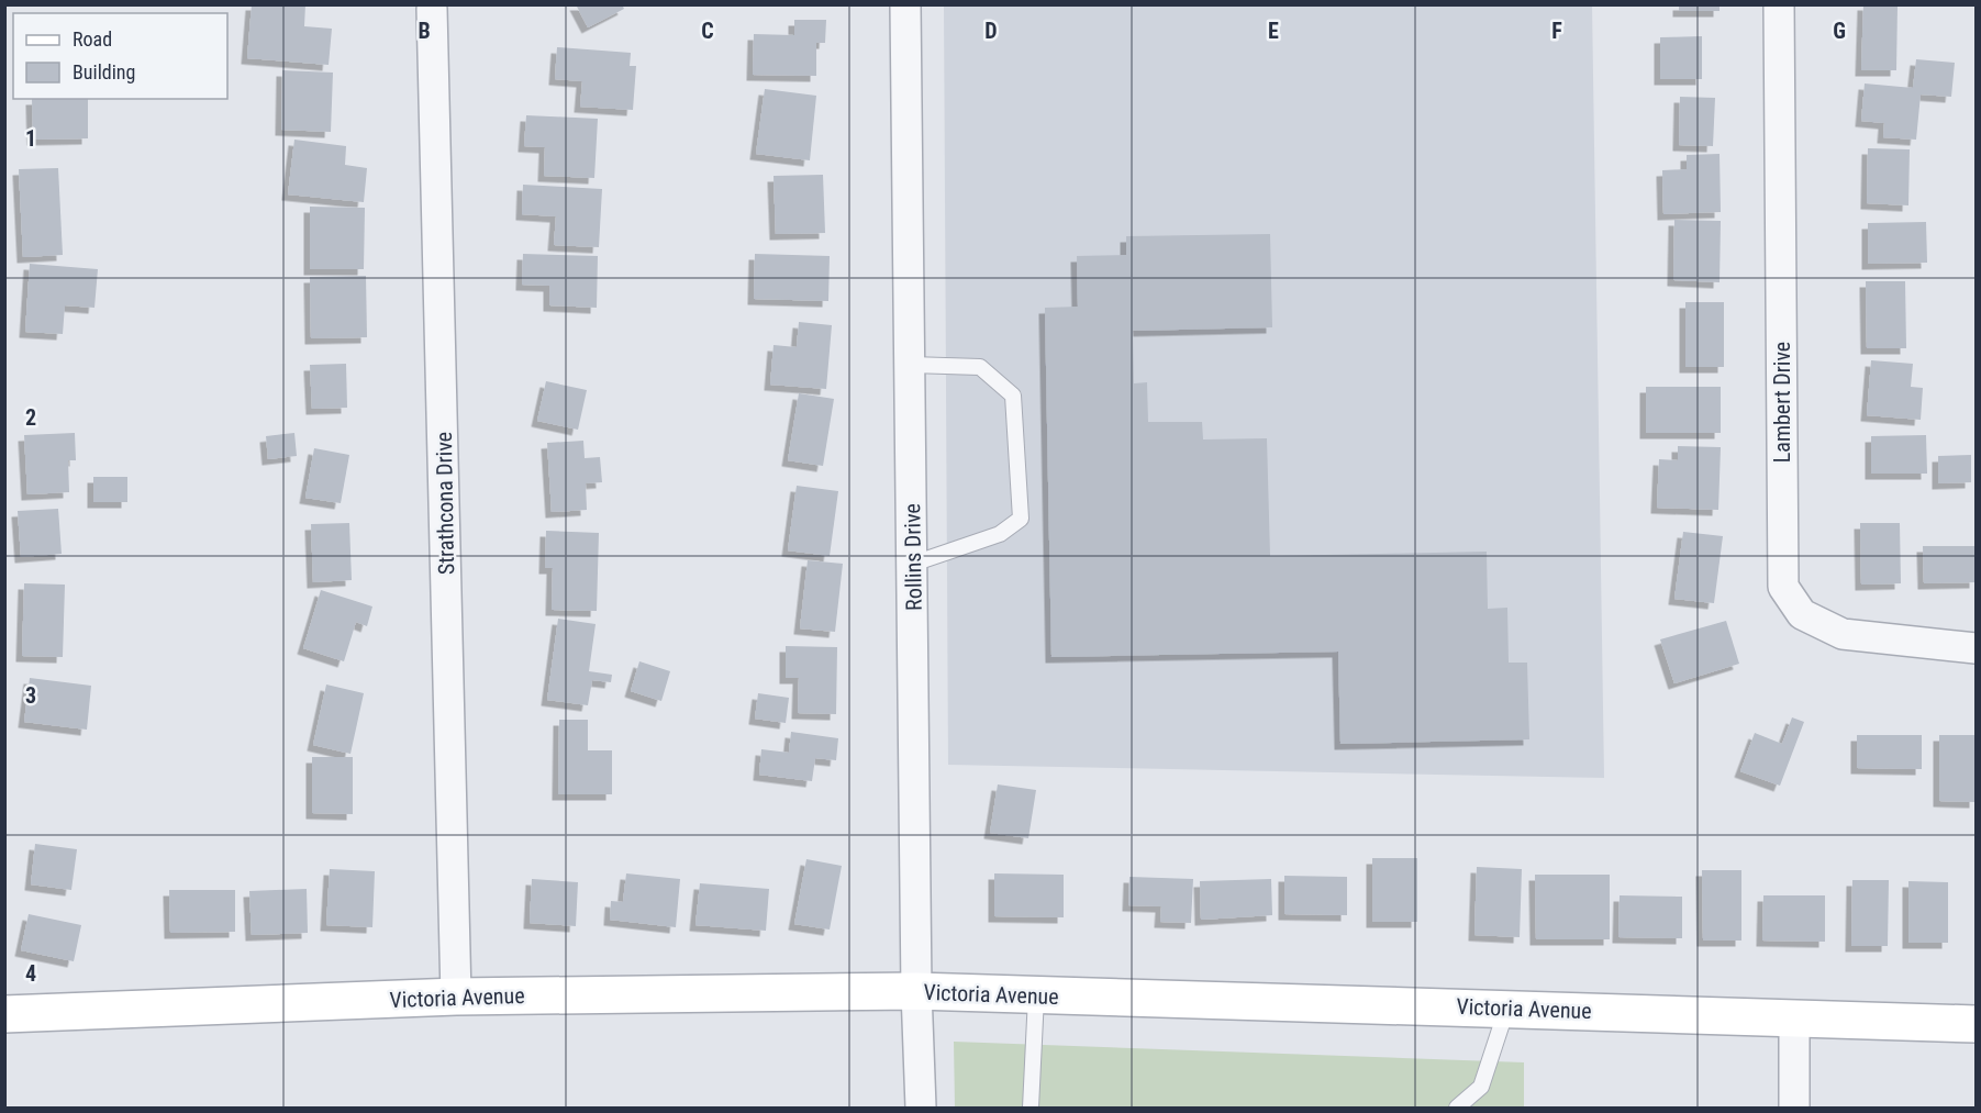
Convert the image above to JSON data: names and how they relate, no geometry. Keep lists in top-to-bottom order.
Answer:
{
  "streets": {
    "street": [
      "Lambert Drive",
      "Strathcona Drive",
      "Rollins Drive",
      "Victoria Avenue"
    ]
  },
  "crossings": [
    ["Strathcona Drive", "Victoria Avenue"],
    ["Rollins Drive", "Victoria Avenue"]
  ],
  "legend": ["Road", "Building"],
  "grid": {
    "columns": [
      "B",
      "C",
      "D",
      "E",
      "F",
      "G"
    ],
    "rows": [
      "1",
      "2",
      "3",
      "4"
    ]
  }
}
